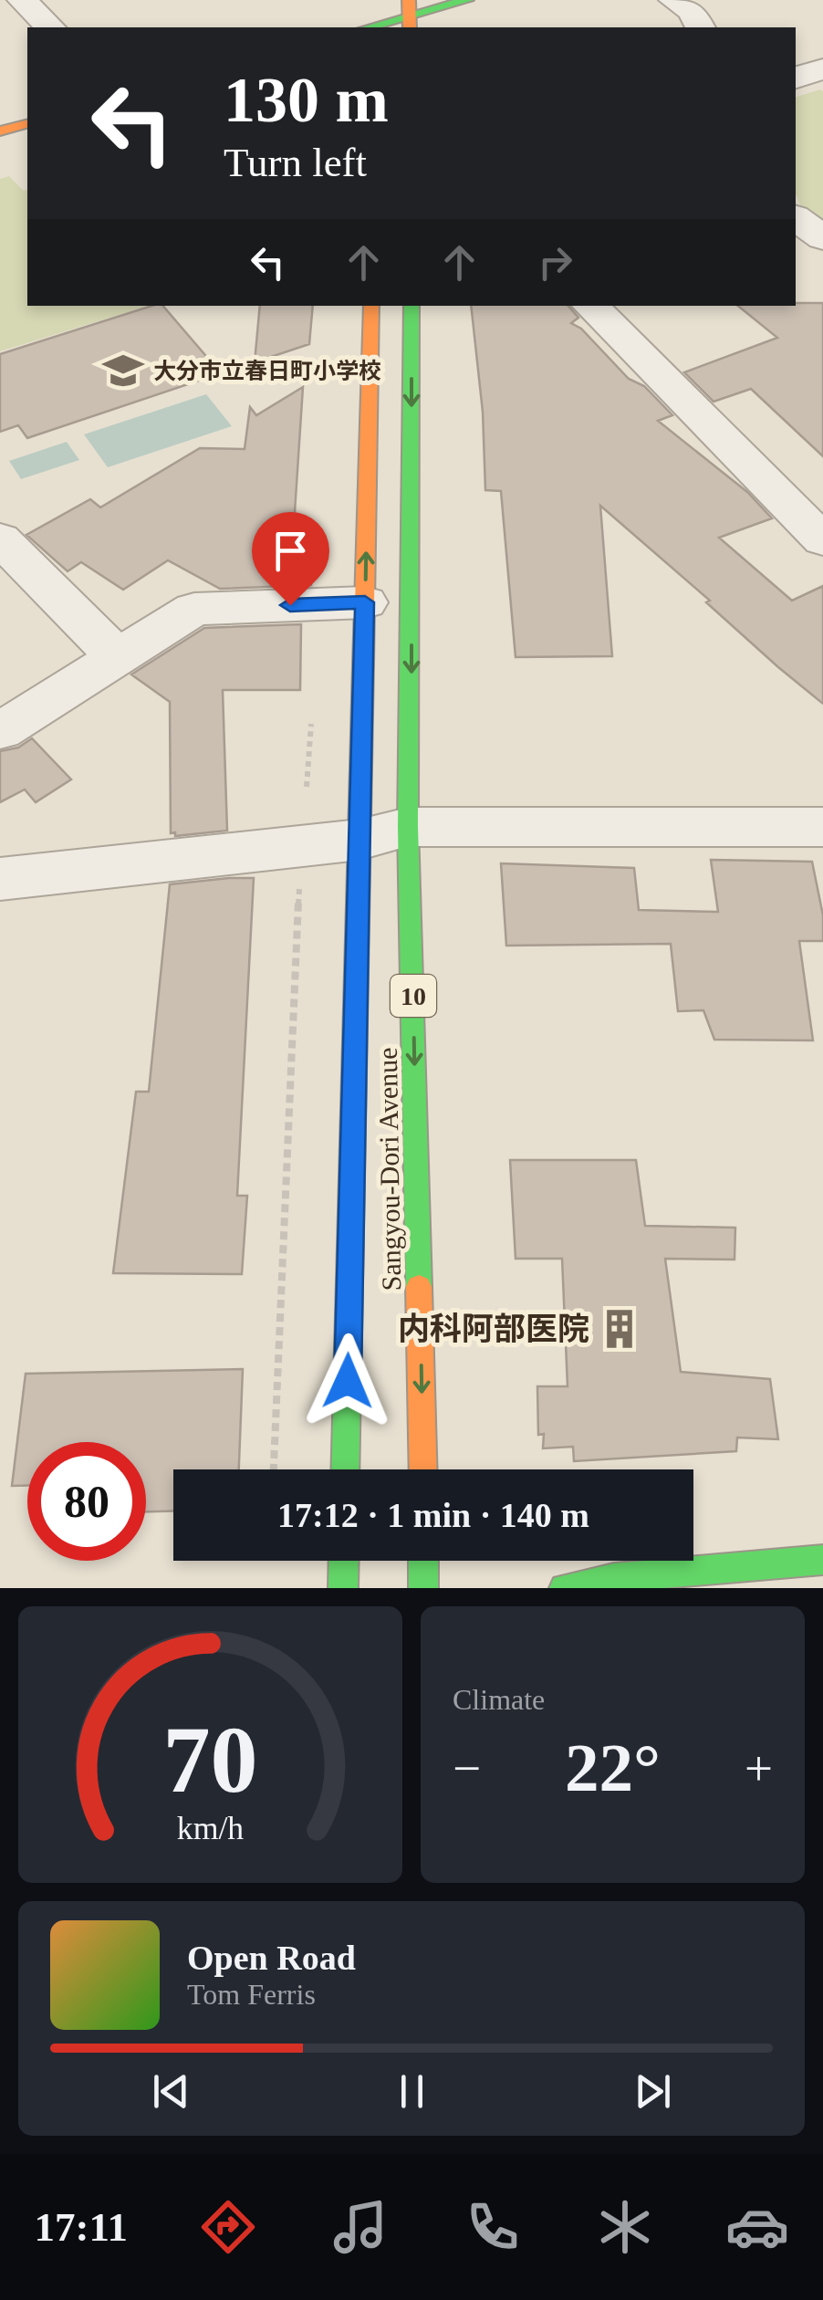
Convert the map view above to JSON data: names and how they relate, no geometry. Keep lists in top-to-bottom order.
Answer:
{
  "streets": {
    "main road": ["10", "Sangyou-Dori Avenue"]
  },
  "places": {
    "school or university": ["大分市立春日町小学校"],
    "building": ["内科阿部医院"]
  },
  "page": {
    "turn": ["130 m", "Turn left"],
    "limit": "80",
    "trip": "17:12 · 1 min · 140 m",
    "tile": "Climate",
    "heat": ["−", "22°", "+"],
    "song": ["Open Road", "Tom Ferris"],
    "tabs": "17:11",
    "gauge": ["70", "km/h"]
  }
}
